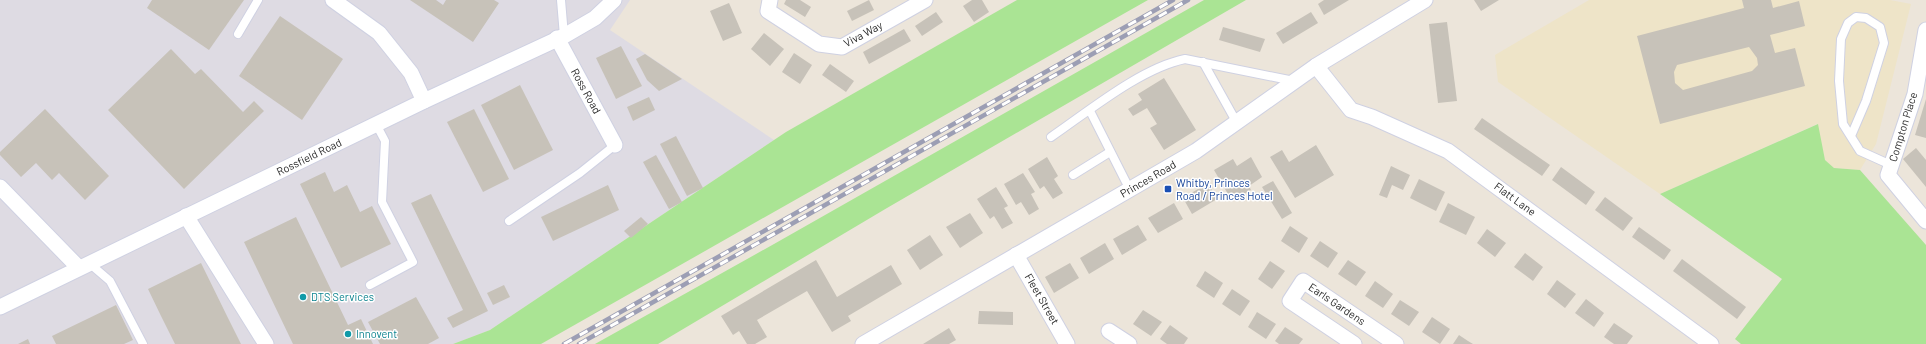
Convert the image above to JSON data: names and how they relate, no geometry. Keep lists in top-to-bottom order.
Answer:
{
  "streets": {
    "street": [
      "Viva Way",
      "Ross Road",
      "Compton Place",
      "Rossfield Road",
      "Princes Road",
      "Flatt Lane",
      "Fleet Street",
      "Earls Gardens"
    ]
  },
  "crossings": [
    ["Ross Road", "Rossfield Road"],
    ["Princes Road", "Flatt Lane"],
    ["Princes Road", "Fleet Street"]
  ],
  "places": {
    "transit": ["Whitby, Princes Road / Princes Hotel"],
    "other": ["DTS Services", "Innovent"]
  }
}
